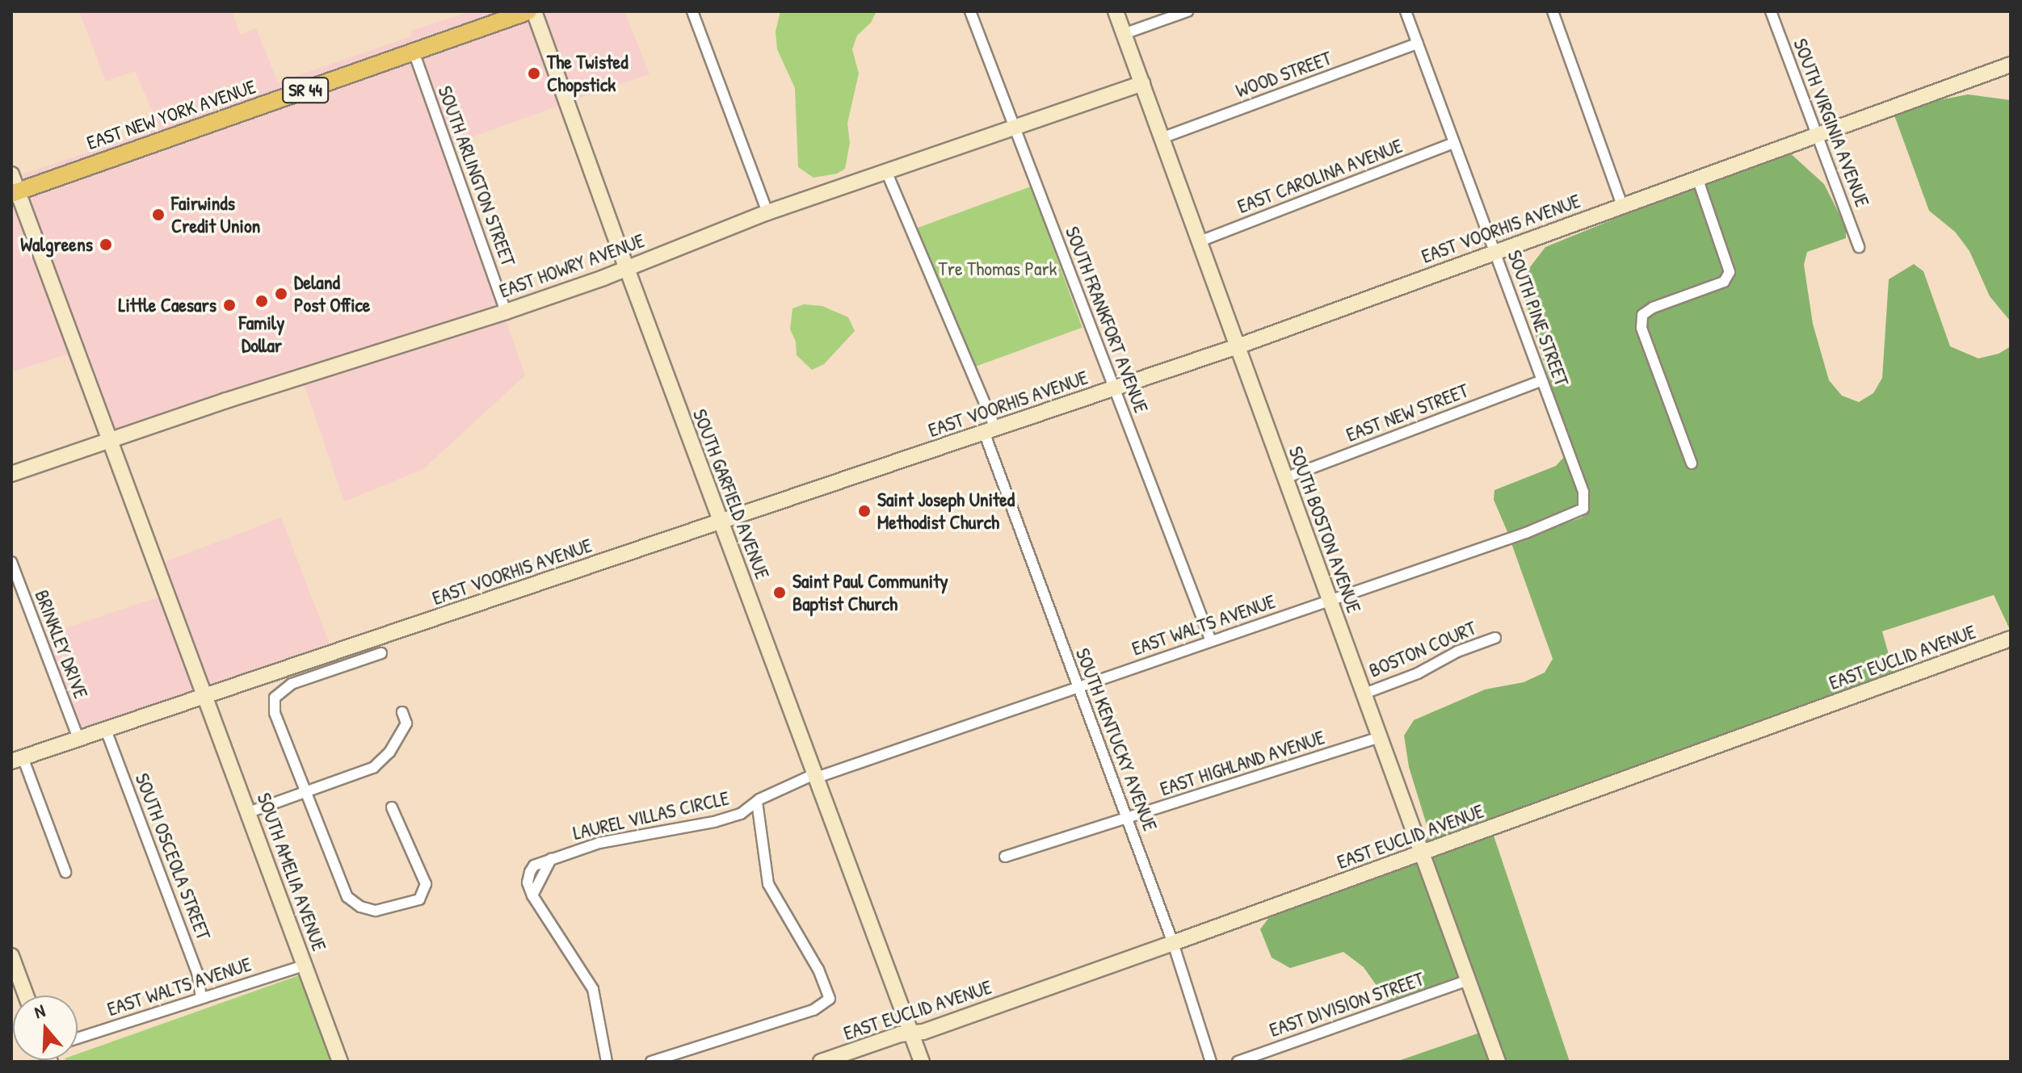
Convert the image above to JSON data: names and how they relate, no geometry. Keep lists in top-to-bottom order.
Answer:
{
  "streets": {
    "main road": ["SR 44", "EAST NEW YORK AVENUE"],
    "street": [
      "WOOD STREET",
      "SOUTH VIRGINIA AVENUE",
      "SOUTH ARLINGTON STREET",
      "EAST CAROLINA AVENUE",
      "EAST VOORHIS AVENUE",
      "EAST HOWRY AVENUE",
      "SOUTH PINE STREET",
      "SOUTH FRANKFORT AVENUE",
      "EAST NEW STREET",
      "SOUTH GARFIELD AVENUE",
      "SOUTH BOSTON AVENUE",
      "EAST WALTS AVENUE",
      "BRINKLEY DRIVE",
      "BOSTON COURT",
      "EAST EUCLID AVENUE",
      "SOUTH KENTUCKY AVENUE",
      "EAST HIGHLAND AVENUE",
      "LAUREL VILLAS CIRCLE",
      "SOUTH OSCEOLA STREET",
      "SOUTH AMELIA AVENUE",
      "EAST DIVISION STREET"
    ]
  },
  "crossings": [
    ["WOOD STREET", "SOUTH PINE STREET"],
    ["WOOD STREET", "SOUTH BOSTON AVENUE"],
    ["EAST NEW YORK AVENUE", "SOUTH ARLINGTON STREET"],
    ["EAST NEW YORK AVENUE", "SOUTH AMELIA AVENUE"],
    ["SOUTH VIRGINIA AVENUE", "EAST VOORHIS AVENUE"],
    ["SOUTH ARLINGTON STREET", "EAST HOWRY AVENUE"],
    ["EAST CAROLINA AVENUE", "SOUTH PINE STREET"],
    ["EAST CAROLINA AVENUE", "SOUTH BOSTON AVENUE"],
    ["EAST VOORHIS AVENUE", "SOUTH PINE STREET"],
    ["EAST VOORHIS AVENUE", "SOUTH FRANKFORT AVENUE"],
    ["EAST VOORHIS AVENUE", "SOUTH GARFIELD AVENUE"],
    ["EAST VOORHIS AVENUE", "SOUTH BOSTON AVENUE"],
    ["EAST VOORHIS AVENUE", "BRINKLEY DRIVE"],
    ["EAST VOORHIS AVENUE", "SOUTH KENTUCKY AVENUE"],
    ["EAST VOORHIS AVENUE", "SOUTH OSCEOLA STREET"],
    ["EAST VOORHIS AVENUE", "SOUTH AMELIA AVENUE"],
    ["EAST HOWRY AVENUE", "SOUTH FRANKFORT AVENUE"],
    ["EAST HOWRY AVENUE", "SOUTH GARFIELD AVENUE"],
    ["EAST HOWRY AVENUE", "SOUTH BOSTON AVENUE"],
    ["EAST HOWRY AVENUE", "SOUTH KENTUCKY AVENUE"],
    ["EAST HOWRY AVENUE", "SOUTH AMELIA AVENUE"],
    ["SOUTH PINE STREET", "EAST NEW STREET"],
    ["SOUTH PINE STREET", "EAST WALTS AVENUE"],
    ["SOUTH FRANKFORT AVENUE", "EAST WALTS AVENUE"],
    ["EAST NEW STREET", "SOUTH BOSTON AVENUE"],
    ["SOUTH GARFIELD AVENUE", "EAST WALTS AVENUE"],
    ["SOUTH GARFIELD AVENUE", "EAST EUCLID AVENUE"],
    ["SOUTH GARFIELD AVENUE", "LAUREL VILLAS CIRCLE"],
    ["SOUTH BOSTON AVENUE", "EAST WALTS AVENUE"],
    ["SOUTH BOSTON AVENUE", "BOSTON COURT"],
    ["SOUTH BOSTON AVENUE", "EAST EUCLID AVENUE"],
    ["SOUTH BOSTON AVENUE", "EAST HIGHLAND AVENUE"],
    ["SOUTH BOSTON AVENUE", "EAST DIVISION STREET"],
    ["EAST WALTS AVENUE", "SOUTH KENTUCKY AVENUE"],
    ["EAST WALTS AVENUE", "LAUREL VILLAS CIRCLE"],
    ["EAST WALTS AVENUE", "SOUTH OSCEOLA STREET"],
    ["EAST WALTS AVENUE", "SOUTH AMELIA AVENUE"],
    ["EAST EUCLID AVENUE", "SOUTH KENTUCKY AVENUE"],
    ["SOUTH KENTUCKY AVENUE", "EAST HIGHLAND AVENUE"]
  ],
  "parks": ["Tre Thomas Park"],
  "places": [
    "The Twisted Chopstick",
    "Fairwinds Credit Union",
    "Walgreens",
    "Deland Post Office",
    "Family Dollar",
    "Little Caesars",
    "Saint Joseph United Methodist Church",
    "Saint Paul Community Baptist Church"
  ],
  "north": "top"
}
